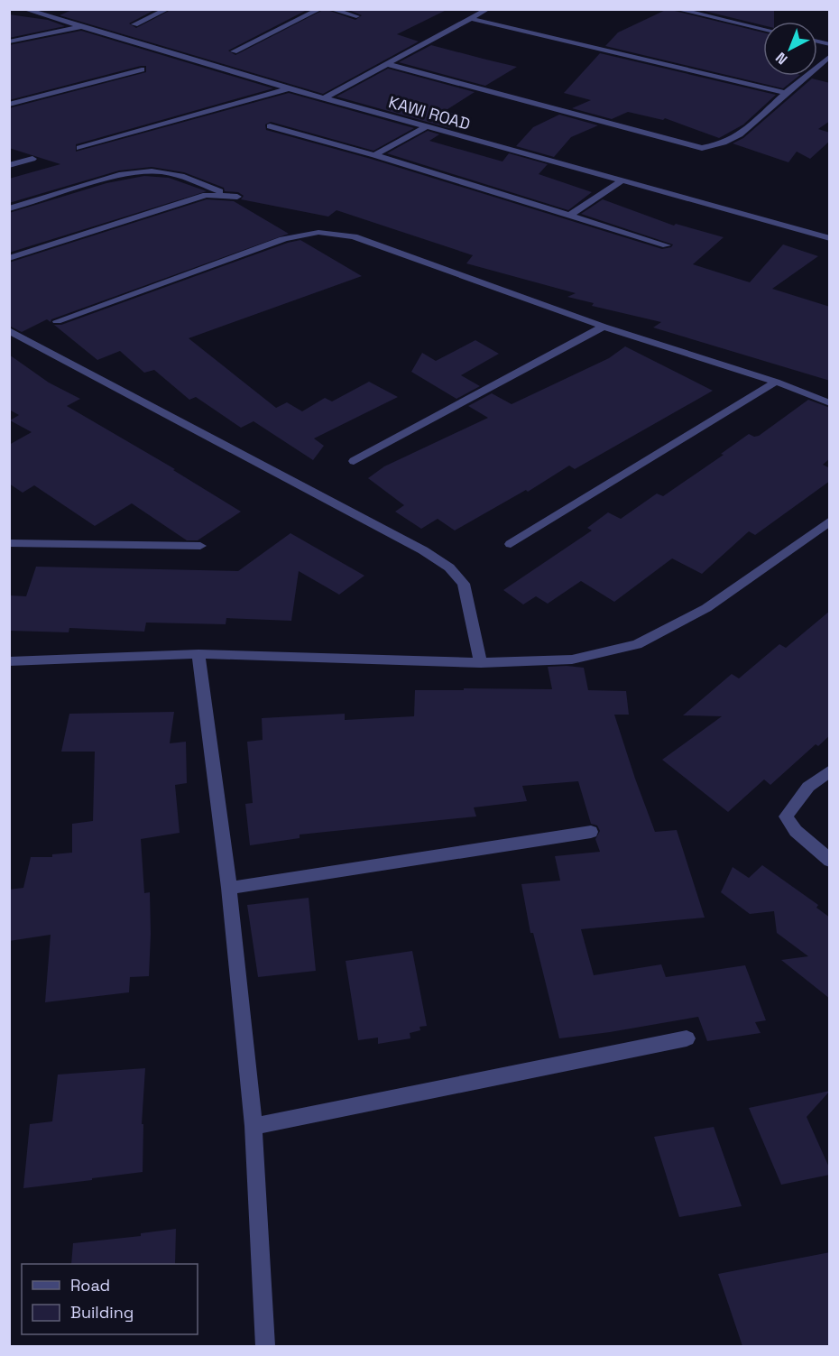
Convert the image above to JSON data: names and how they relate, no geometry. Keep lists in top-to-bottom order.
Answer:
{
  "streets": {
    "street": ["KAWI ROAD"]
  },
  "legend": ["Road", "Building"],
  "north": "bottom left"
}
